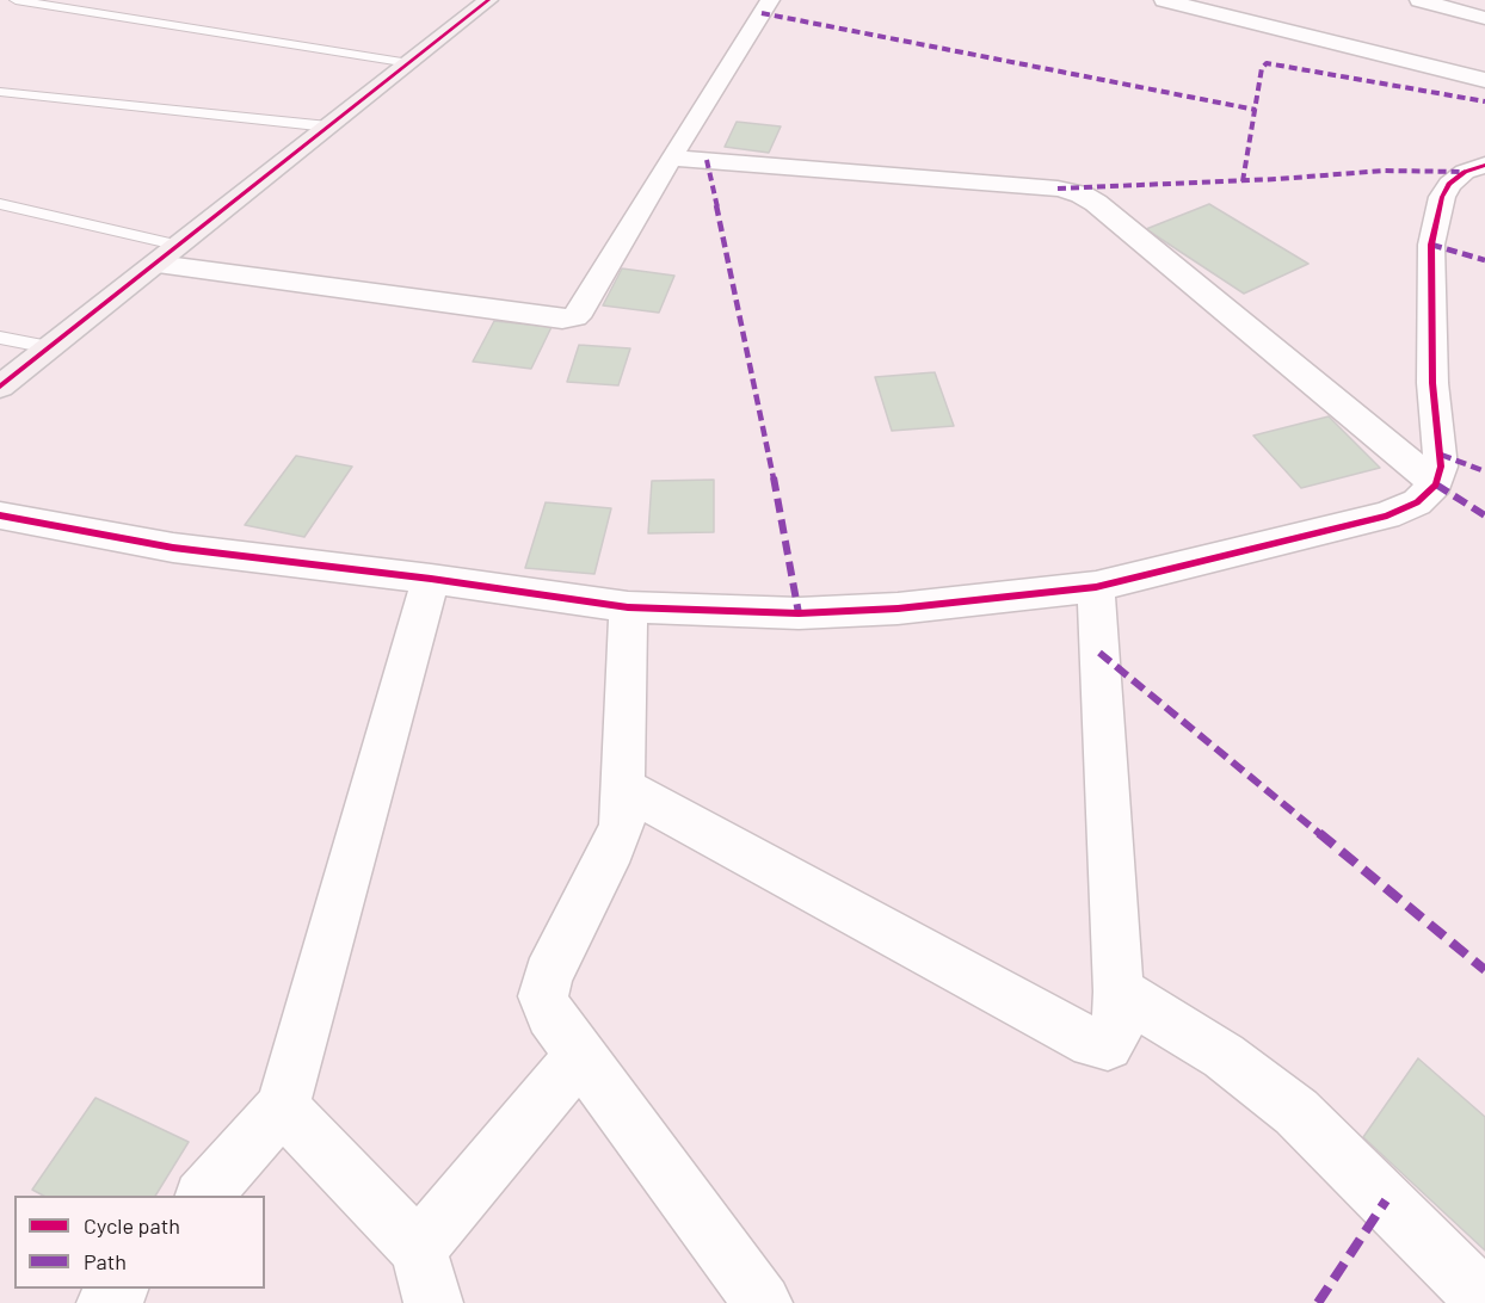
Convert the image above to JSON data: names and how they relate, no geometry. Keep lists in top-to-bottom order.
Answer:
{
  "legend": ["Cycle path", "Path"]
}
